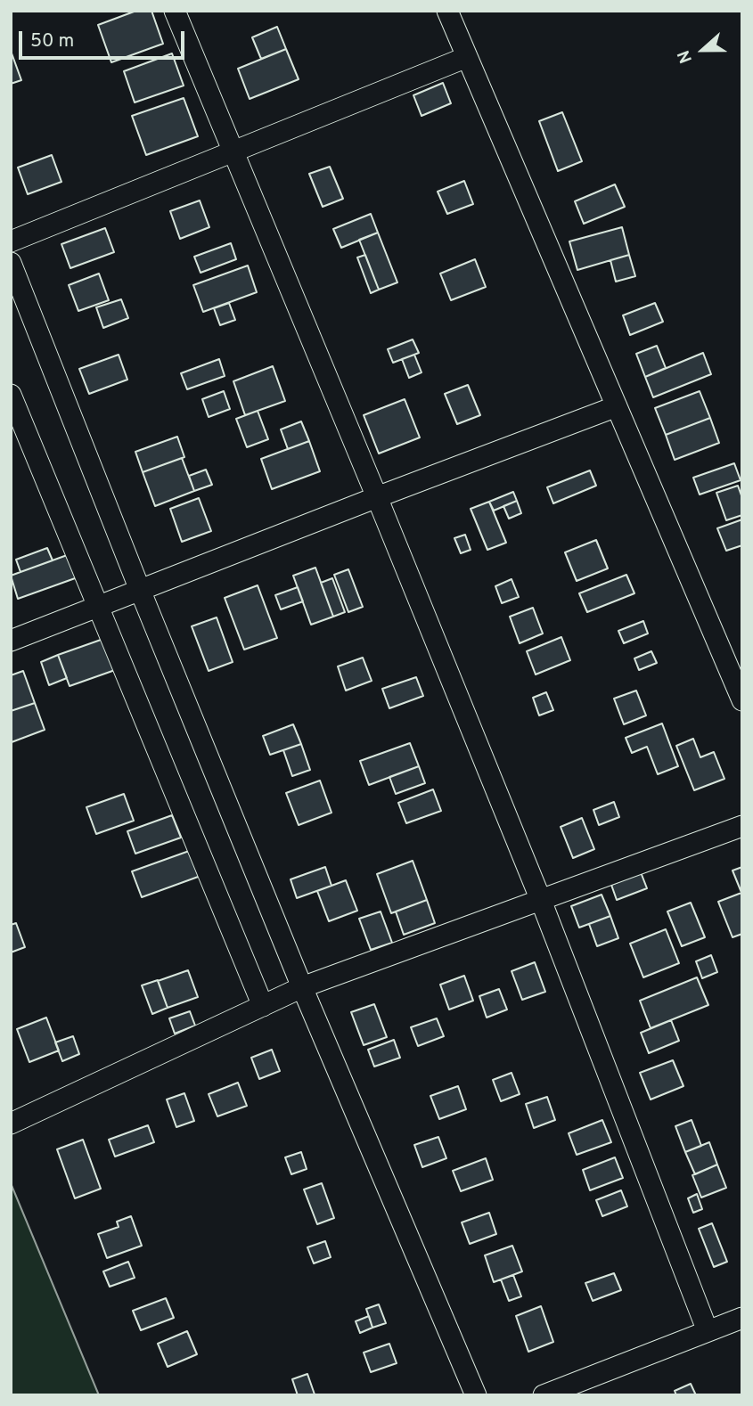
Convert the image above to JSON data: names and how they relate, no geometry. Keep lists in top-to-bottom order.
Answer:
{
  "scale_bar": "50 m",
  "north": "left"
}
